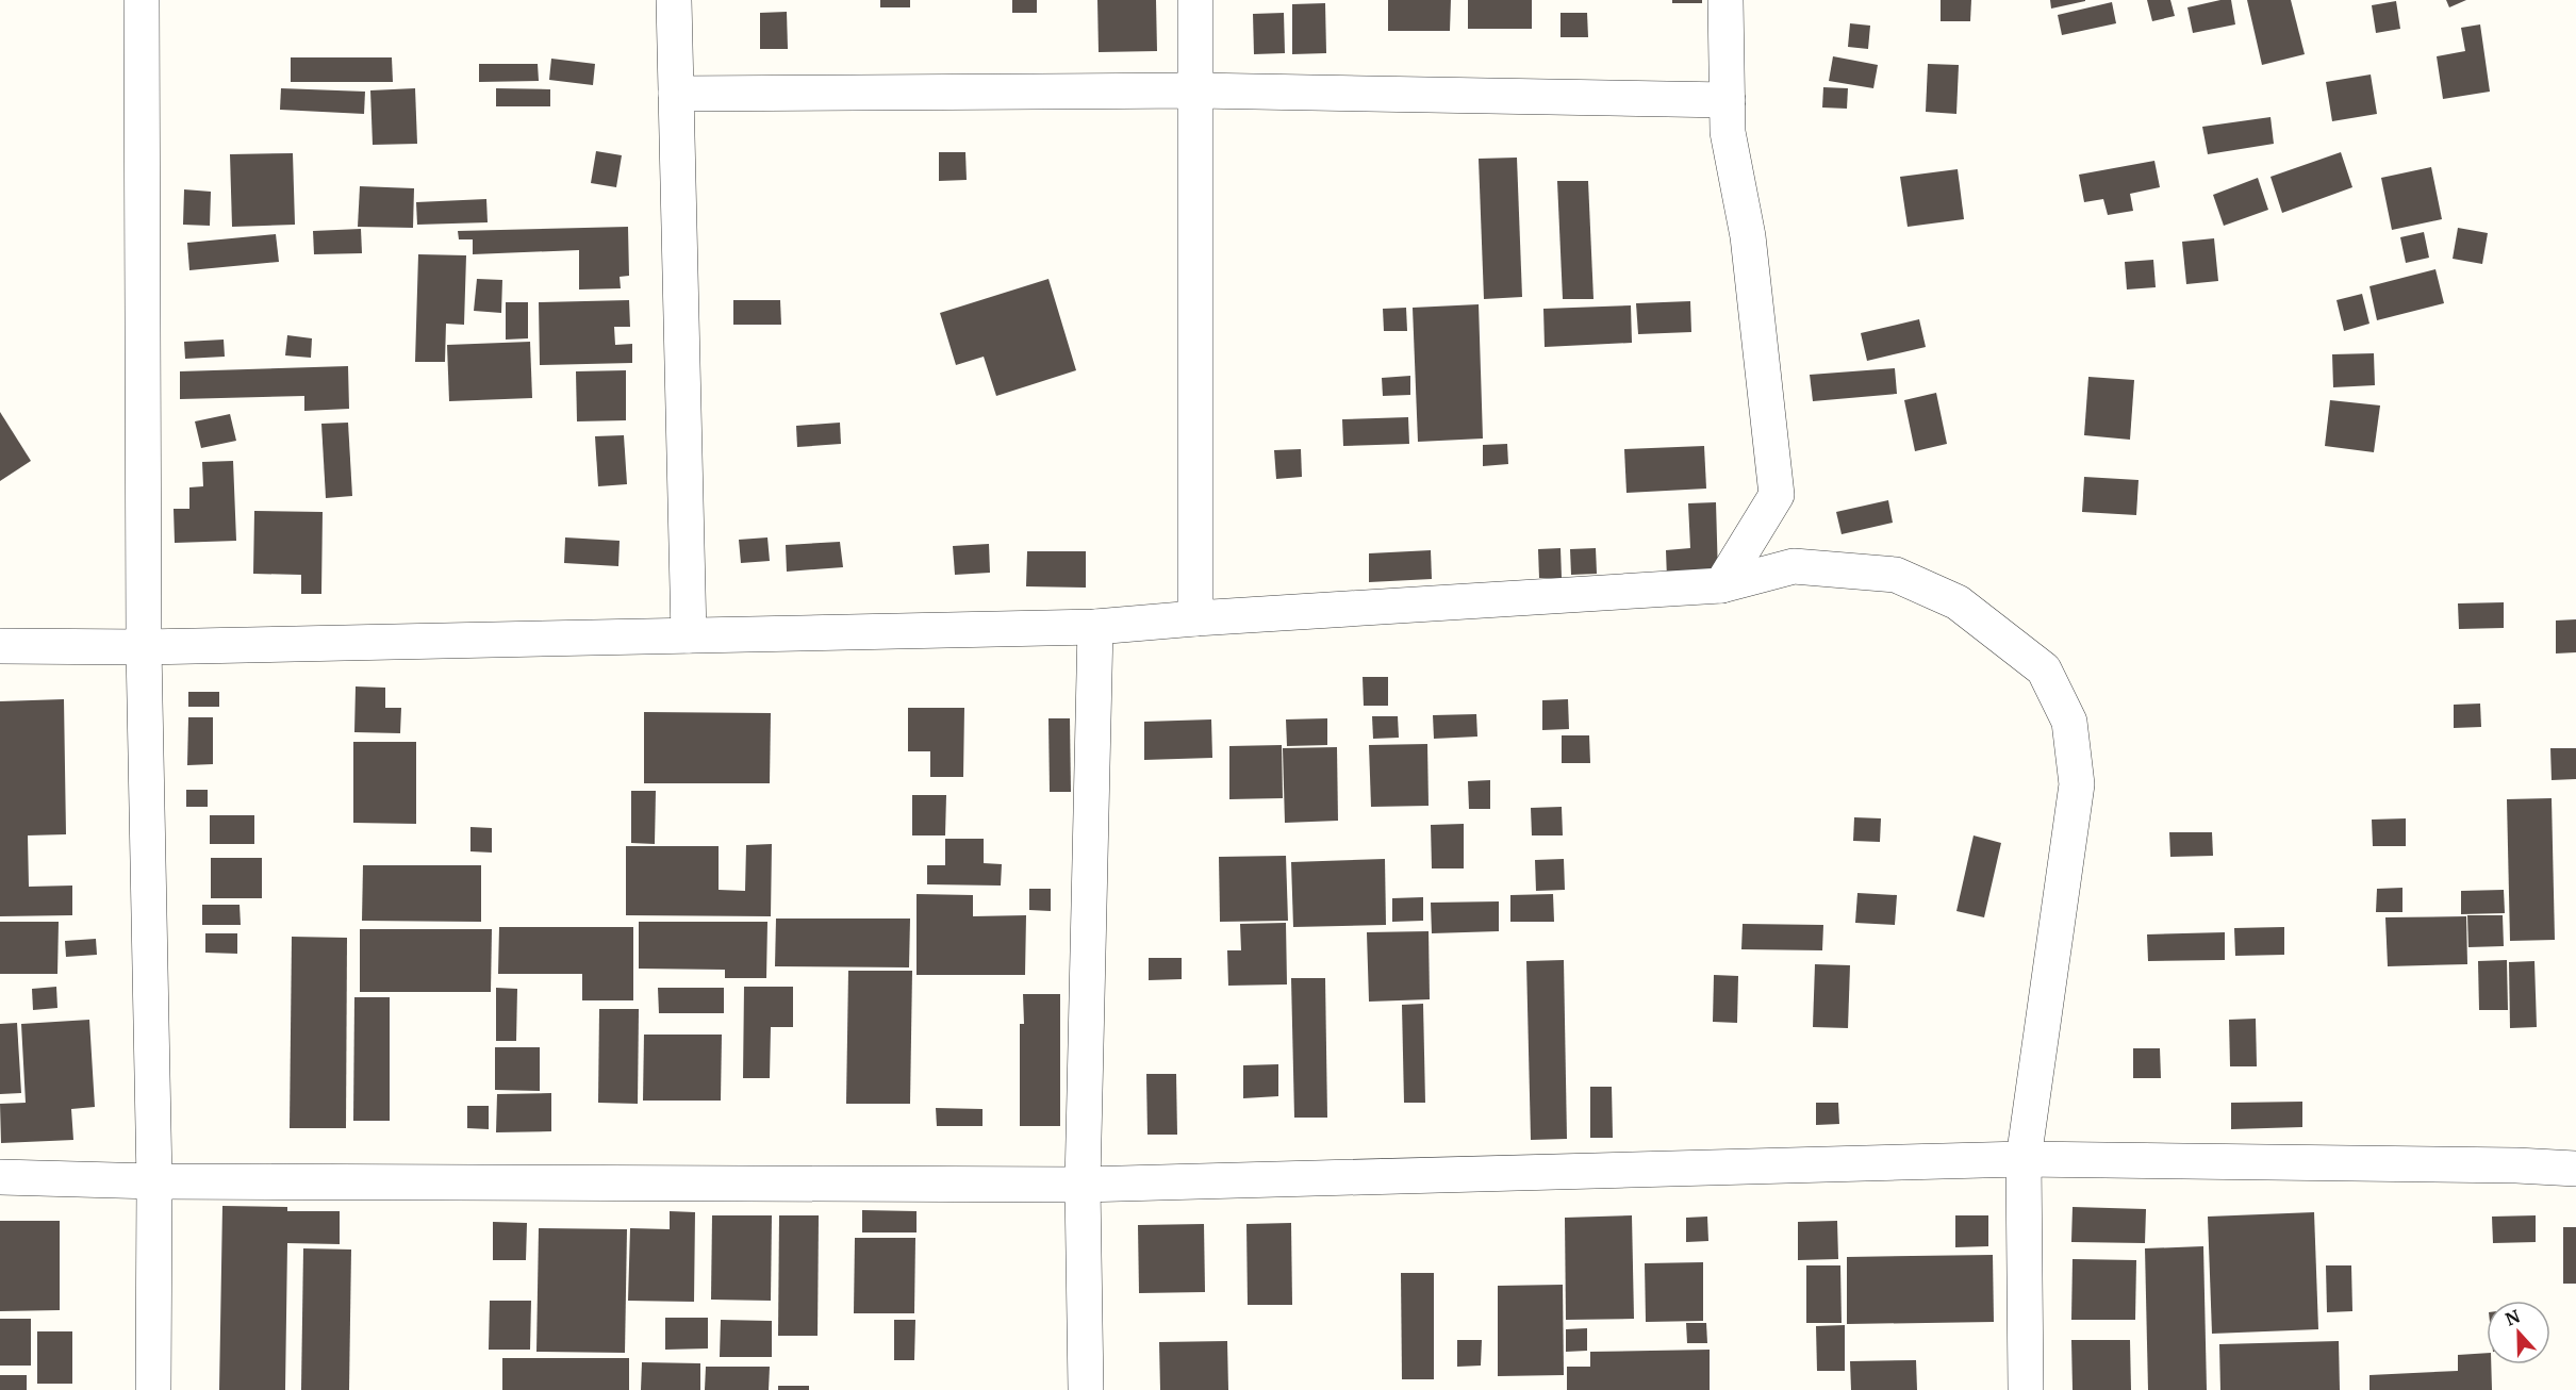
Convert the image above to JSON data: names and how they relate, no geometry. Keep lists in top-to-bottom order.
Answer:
{
  "north": "top"
}
